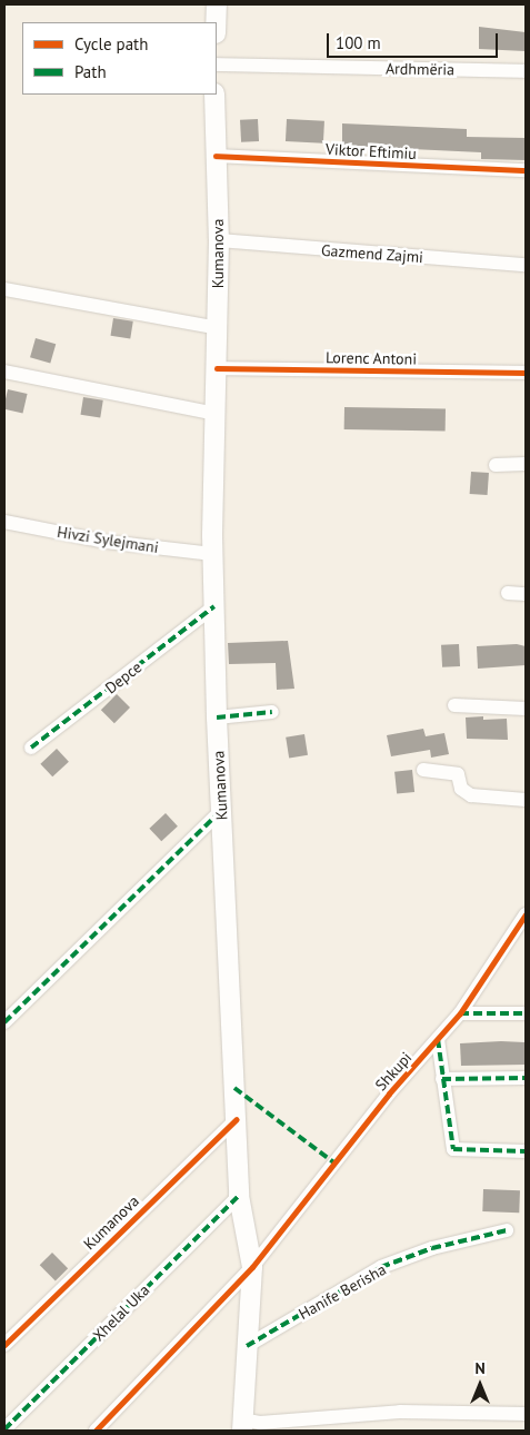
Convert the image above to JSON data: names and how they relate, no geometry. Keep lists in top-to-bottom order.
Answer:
{
  "streets": {
    "main road": ["Kumanova"],
    "street": [
      "Ardhmëria",
      "Viktor Eftimiu",
      "Gazmend Zajmi",
      "Lorenc Antoni",
      "Hivzi Sylejmani",
      "Depce",
      "Shkupi",
      "Hanife Berisha",
      "Xhelal Uka"
    ]
  },
  "crossings": [
    ["Viktor Eftimiu", "Kumanova"],
    ["Kumanova", "Gazmend Zajmi"],
    ["Kumanova", "Lorenc Antoni"],
    ["Kumanova", "Hivzi Sylejmani"],
    ["Kumanova", "Depce"],
    ["Kumanova", "Shkupi"],
    ["Kumanova", "Hanife Berisha"],
    ["Kumanova", "Xhelal Uka"]
  ],
  "legend": ["Cycle path", "Path"],
  "scale_bar": "100 m",
  "north": "top"
}
